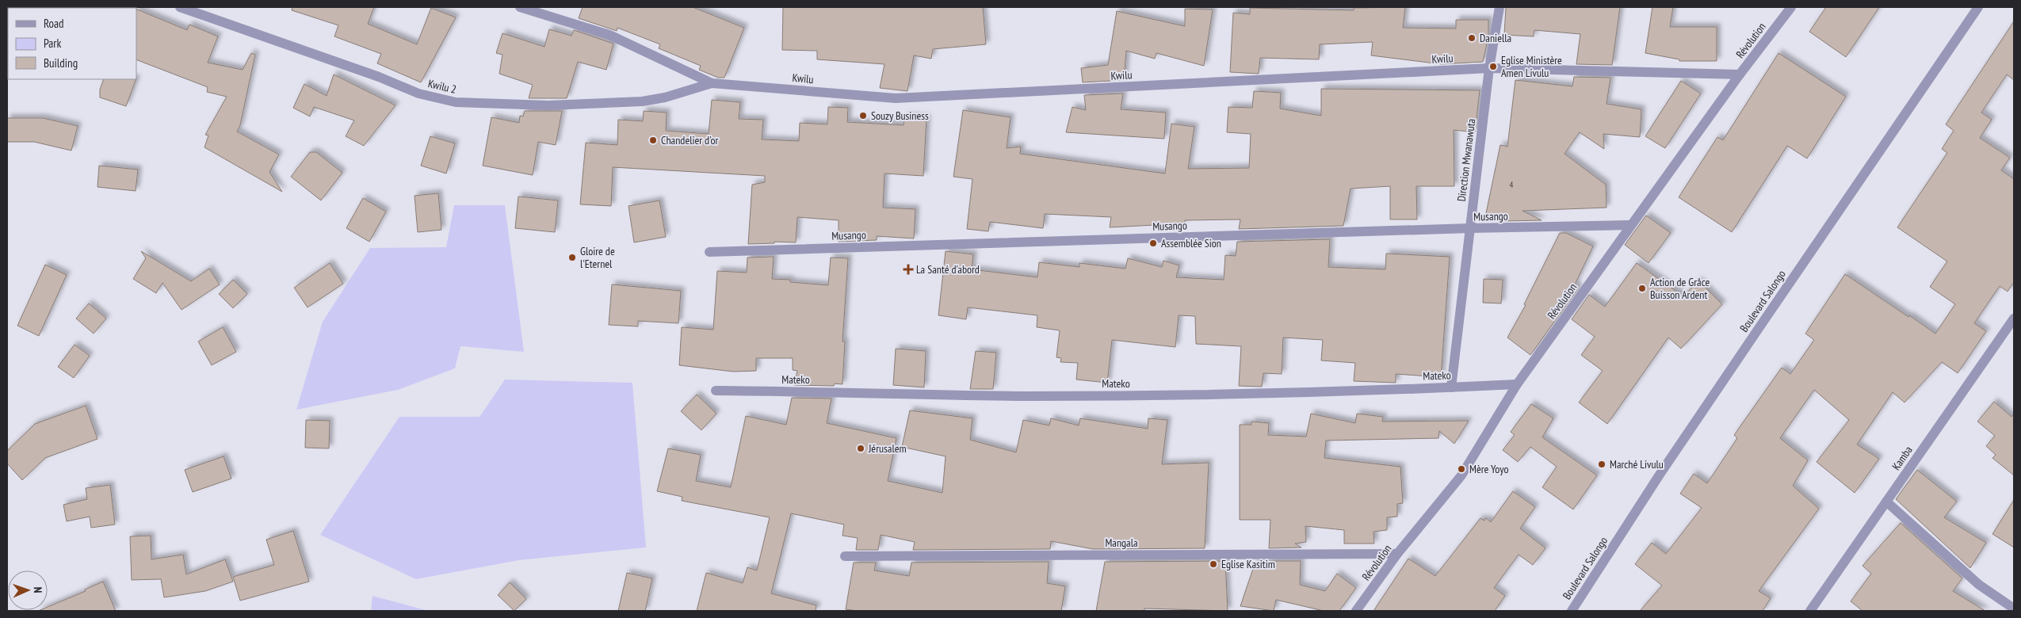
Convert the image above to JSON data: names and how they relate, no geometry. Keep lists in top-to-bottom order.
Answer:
{
  "streets": {
    "street": [
      "Révolution",
      "Kwilu",
      "Kwilu 2",
      "Direction Mwanawuta",
      "Musango",
      "Boulevard Salongo",
      "Mateko",
      "Kamba",
      "Mangala"
    ]
  },
  "crossings": [
    ["Révolution", "Kwilu"],
    ["Révolution", "Musango"],
    ["Révolution", "Mateko"],
    ["Révolution", "Mangala"],
    ["Kwilu", "Kwilu 2"],
    ["Kwilu", "Direction Mwanawuta"],
    ["Direction Mwanawuta", "Musango"],
    ["Direction Mwanawuta", "Mateko"]
  ],
  "places": {
    "other": [
      "Daniella",
      "Eglise Ministère Amen Livulu",
      "Souzy Business",
      "Chandelier d'or",
      "Assemblée Sion",
      "Gloire de l'Eternel",
      "Action de Grâce Buisson Ardent",
      "Jérusalem",
      "Marché Livulu",
      "Mère Yoyo",
      "Eglise Kasitim"
    ],
    "health": ["La Santé d'abord"]
  },
  "house_numbers": ["4"],
  "legend": ["Road", "Park", "Building"],
  "north": "right"
}
